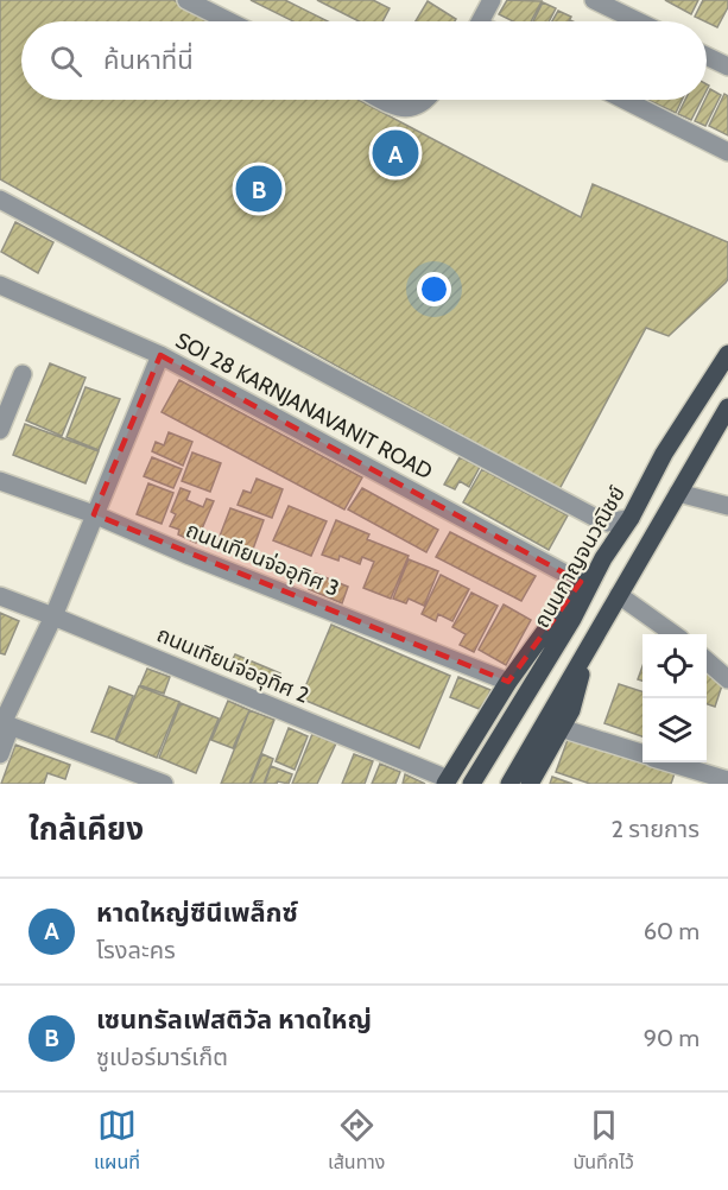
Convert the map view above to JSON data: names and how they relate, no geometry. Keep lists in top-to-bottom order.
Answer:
{
  "streets": {
    "main road": ["ถนนกาญจนวณิชย์"],
    "street": ["SOI 28 KARNJANAVANIT ROAD", "ถนนเทียนจ่ออุทิศ 3", "ถนนเทียนจ่ออุทิศ 2"]
  },
  "page": {
    "search": "ค้นหาที่นี่",
    "pins": ["A", "B"],
    "heading": ["ใกล้เคียง", "2 รายการ"],
    "list": [
      {
        "mark": "A",
        "name": "หาดใหญ่ซีนีเพล็กซ์",
        "note": "โรงละคร",
        "value": "60 m"
      },
      {
        "mark": "B",
        "name": "เซนทรัลเฟสติวัล หาดใหญ่",
        "note": "ซูเปอร์มาร์เก็ต",
        "value": "90 m"
      }
    ],
    "nav": ["แผนที่", "เส้นทาง", "บันทึกไว้"]
  }
}
